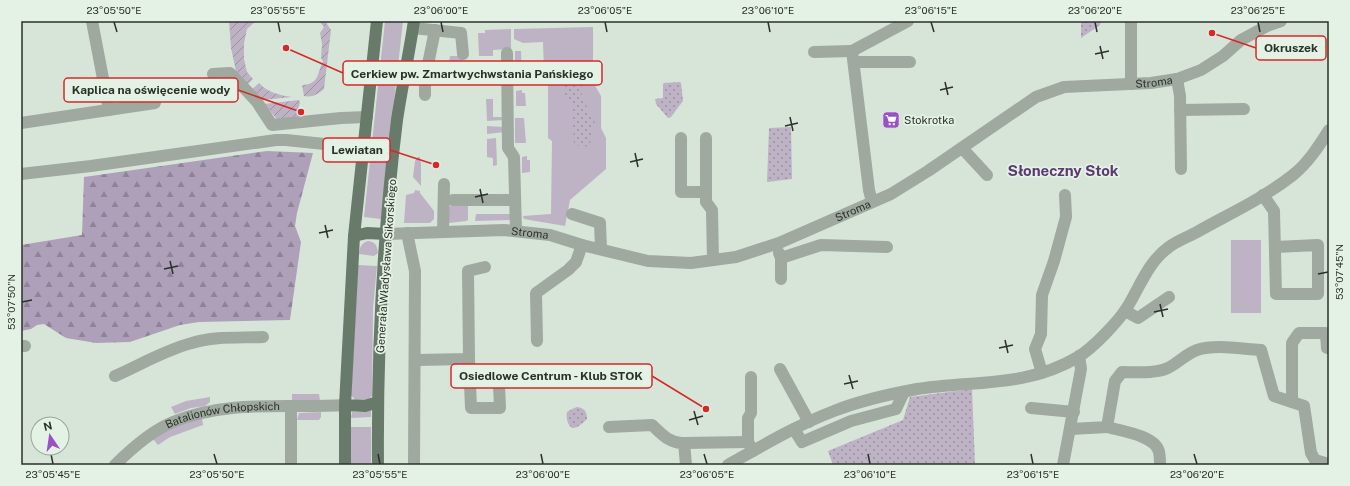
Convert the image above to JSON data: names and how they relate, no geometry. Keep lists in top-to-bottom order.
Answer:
{
  "streets": {
    "main road": ["Generała Władysława Sikorskiego"],
    "street": ["Stroma", "Batalionów Chłopskich"]
  },
  "crossings": [
    ["Stroma", "Generała Władysława Sikorskiego"]
  ],
  "districts": ["Słoneczny Stok"],
  "places": {
    "other": [
      "Okruszek",
      "Cerkiew pw. Zmartwychwstania Pańskiego",
      "Kaplica na oświęcenie wody",
      "Lewiatan",
      "Osiedlowe Centrum - Klub STOK"
    ],
    "supermarket": ["Stokrotka"]
  },
  "north": "top",
  "coordinates": [
    "23°05'50\"E",
    "23°05'55\"E",
    "23°06'00\"E",
    "23°06'05\"E",
    "23°06'10\"E",
    "23°06'15\"E",
    "23°06'20\"E",
    "23°06'25\"E",
    "53°07'45\"N",
    "53°07'50\"N",
    "23°05'45\"E"
  ]
}
